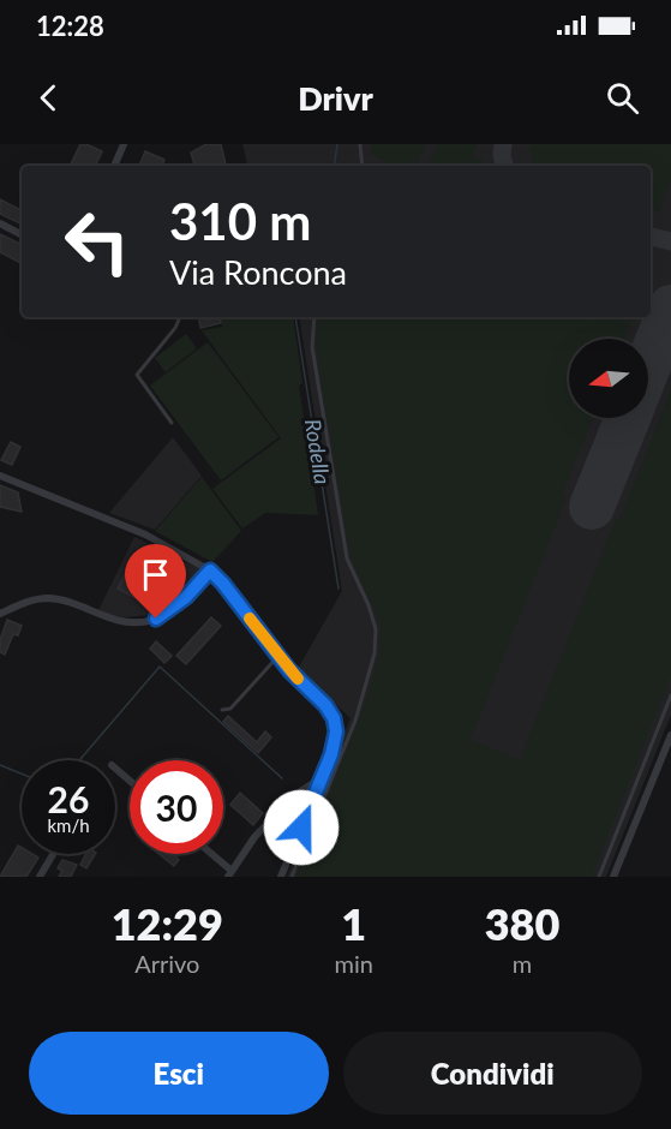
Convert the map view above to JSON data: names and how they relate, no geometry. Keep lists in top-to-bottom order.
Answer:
{
  "water": ["Rodella"],
  "north": "left",
  "page": {
    "status": "12:28",
    "header": "Drivr",
    "turn": ["310 m", "Via Roncona"],
    "speed": "26 km/h",
    "limit": "30",
    "eta": [
      "12:29",
      "Arrivo",
      "1",
      "min",
      "380",
      "m"
    ],
    "buttons": ["Esci", "Condividi"]
  }
}
